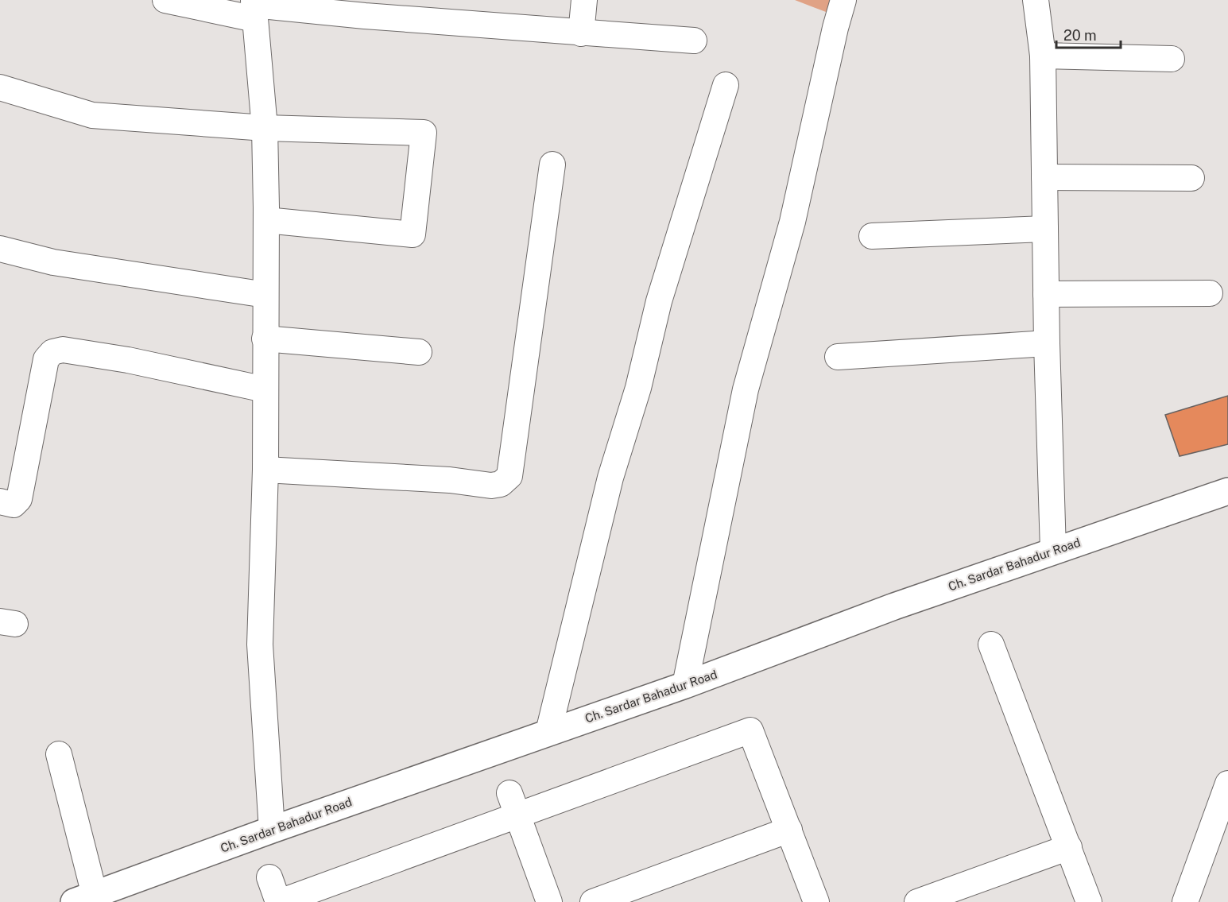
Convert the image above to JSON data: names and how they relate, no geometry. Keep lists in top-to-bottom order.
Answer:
{
  "streets": {
    "main road": ["Ch. Sardar Bahadur Road"]
  },
  "scale_bar": "20 m"
}
